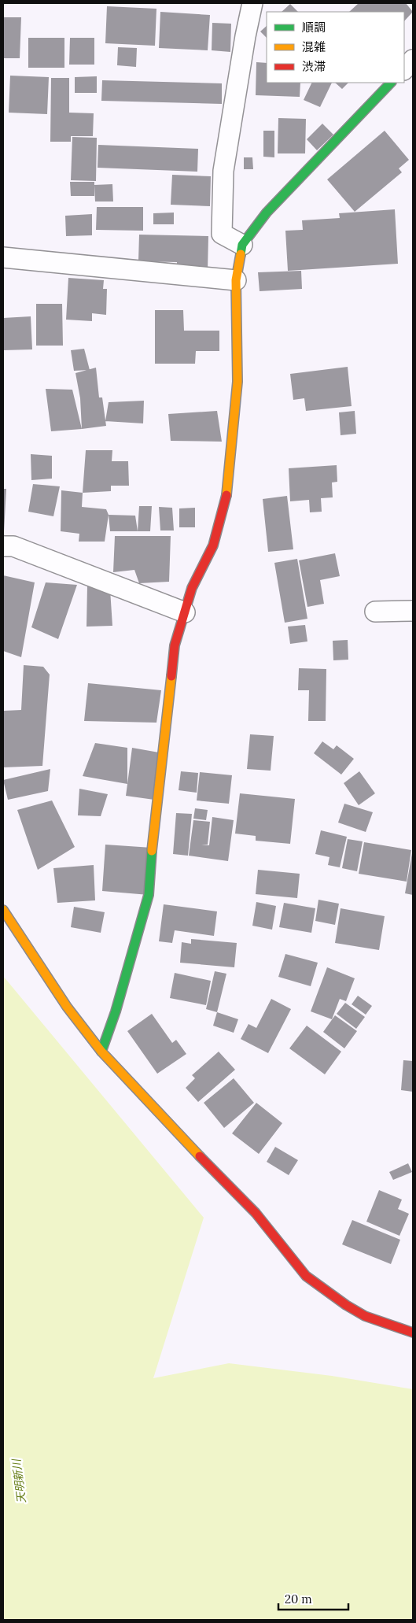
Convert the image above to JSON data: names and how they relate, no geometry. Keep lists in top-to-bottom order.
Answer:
{
  "water": ["天明新川"],
  "legend": ["順調", "混雑", "渋滞"],
  "scale_bar": "20 m"
}
